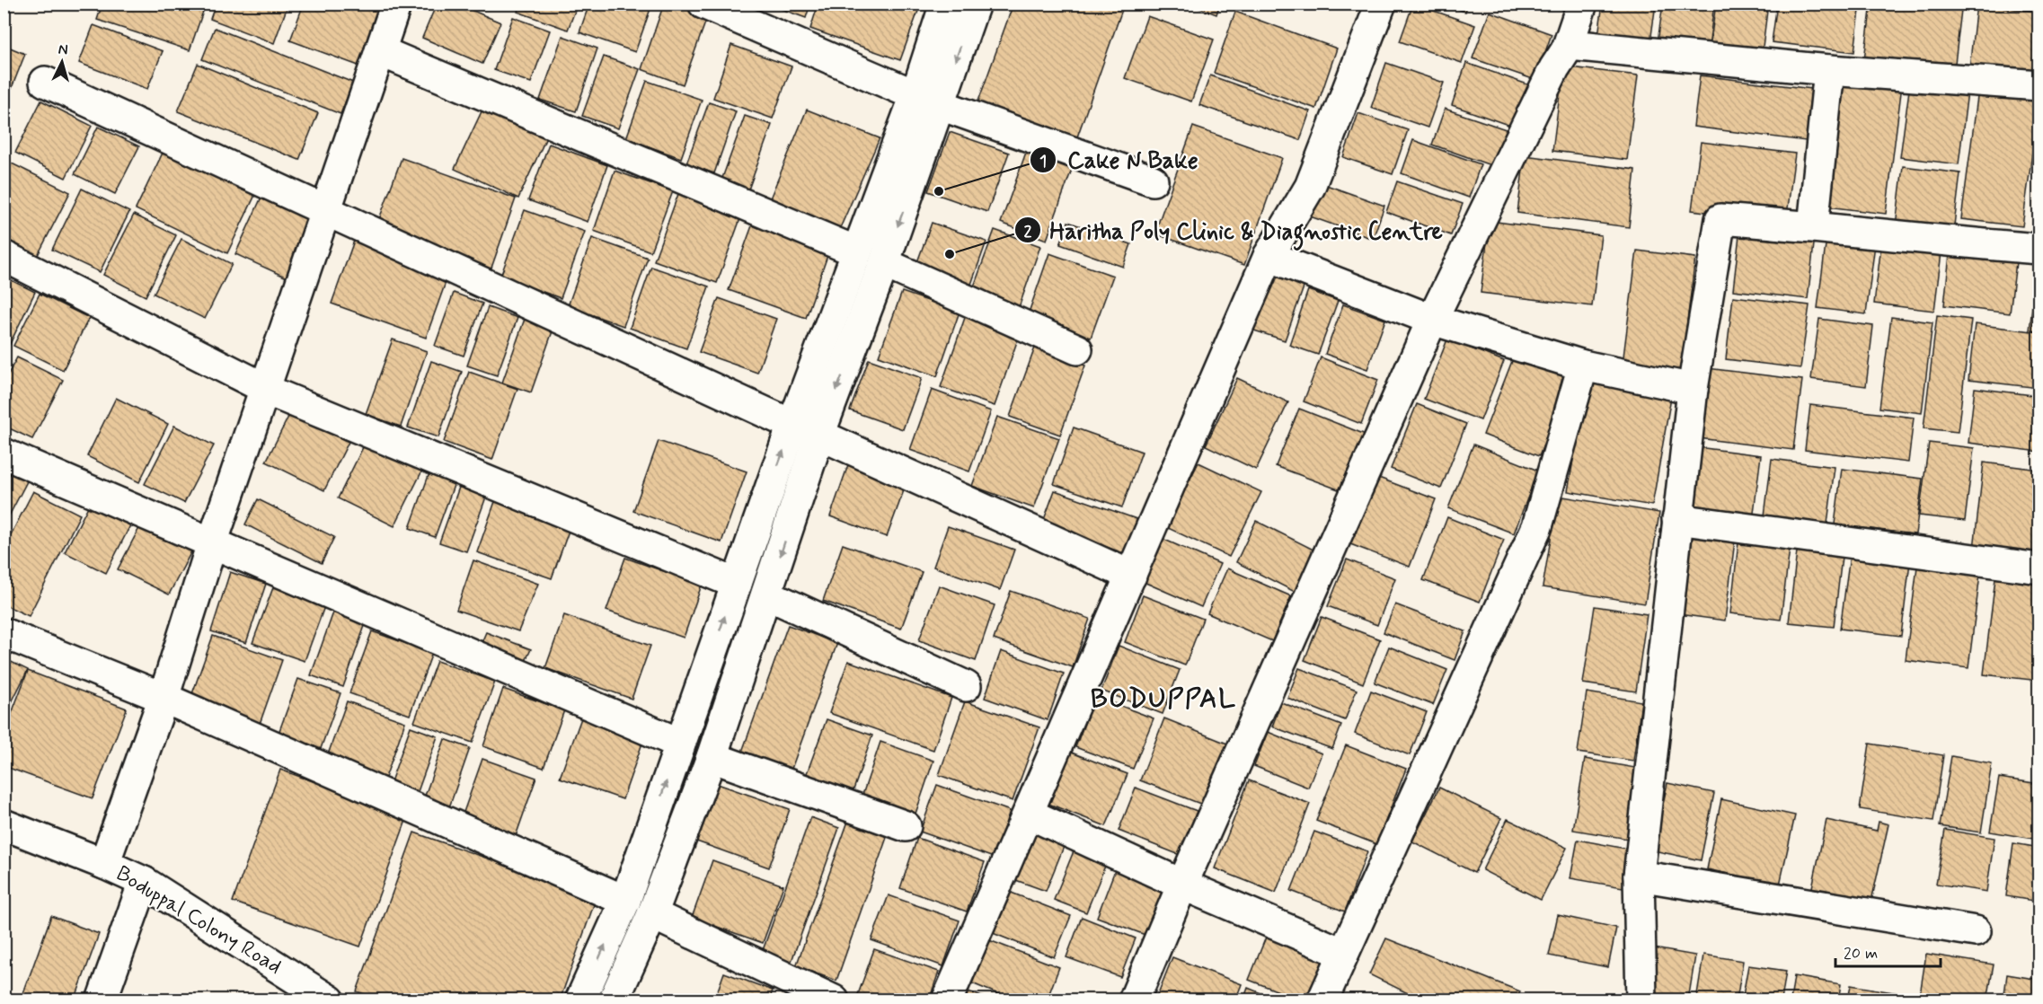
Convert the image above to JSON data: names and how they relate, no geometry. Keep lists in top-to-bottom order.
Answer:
{
  "streets": {
    "street": ["Boduppal Colony Road"]
  },
  "districts": ["BODUPPAL"],
  "places": ["Cake N Bake", "Haritha Poly Clinic & Diagnostic Centre"],
  "scale_bar": "20 m",
  "north": "top"
}
